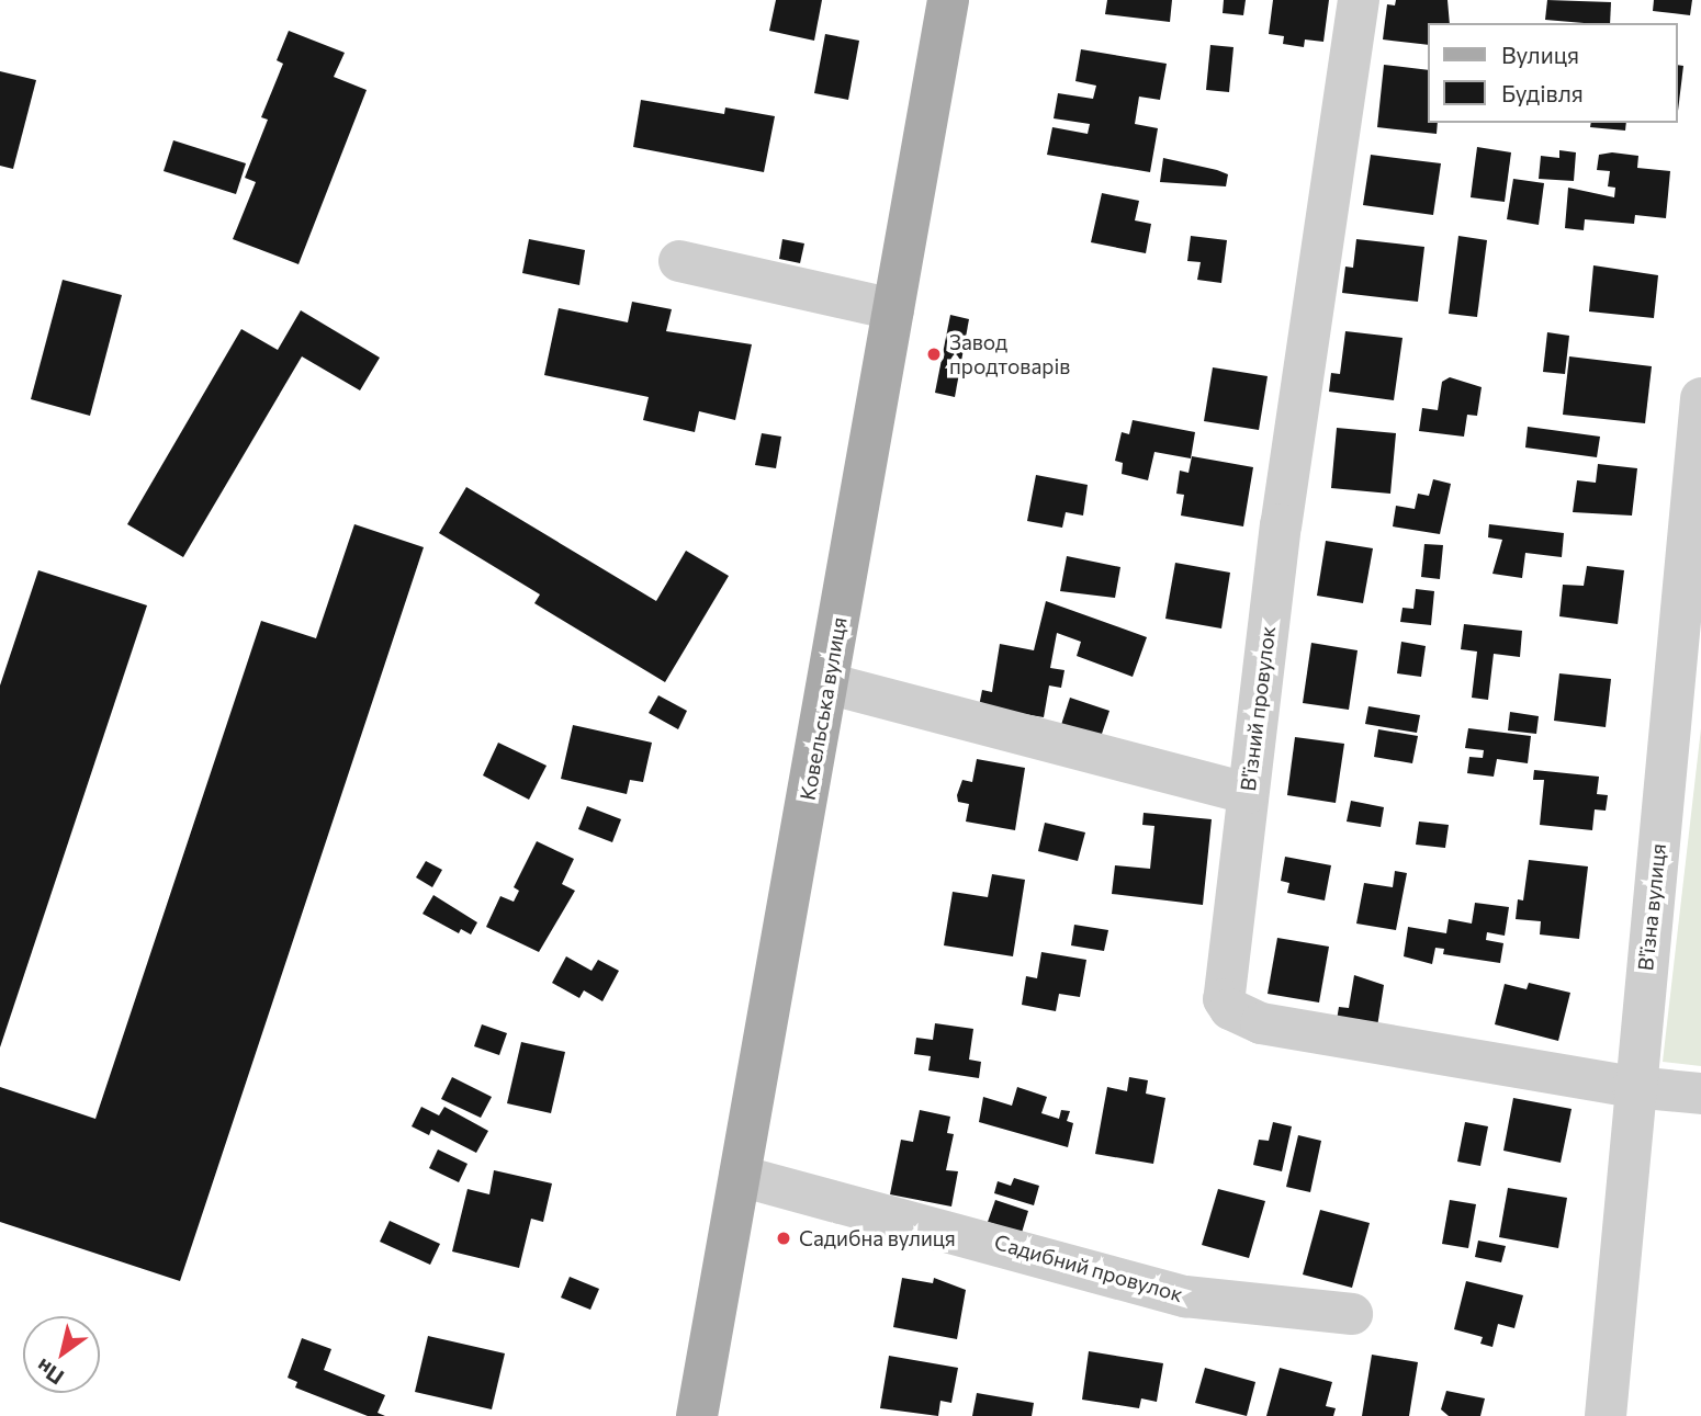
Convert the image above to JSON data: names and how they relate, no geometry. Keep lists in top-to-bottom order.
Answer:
{
  "streets": {
    "main road": ["Ковельська вулиця"],
    "street": ["В'їзний провулок", "В'їзна вулиця", "Садибний провулок"]
  },
  "crossings": [
    ["Ковельська вулиця", "Садибний провулок"],
    ["В'їзний провулок", "В'їзна вулиця"]
  ],
  "places": ["Завод продтоварів", "Садибна вулиця"],
  "legend": ["Вулиця", "Будівля"],
  "north": "bottom left"
}
